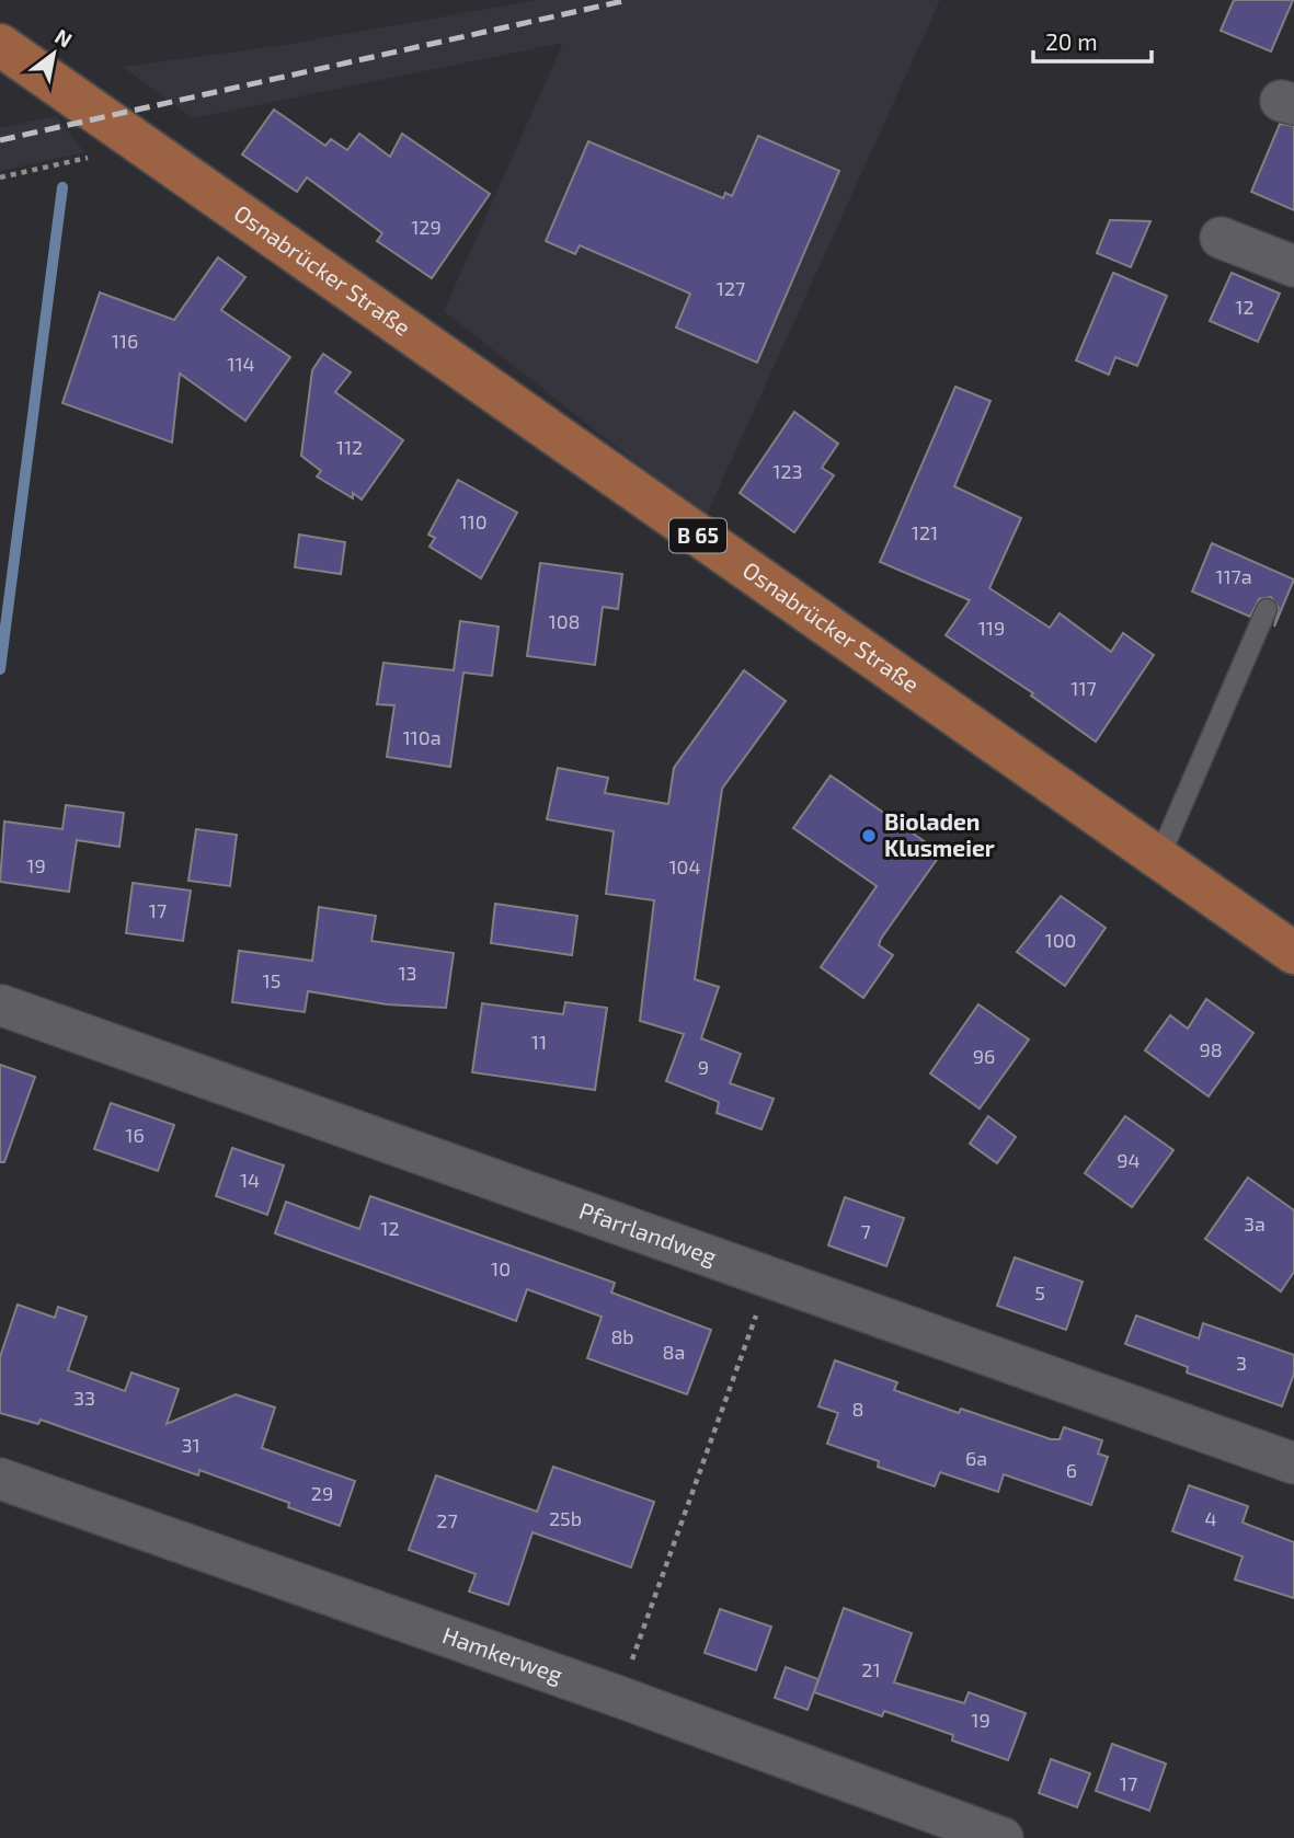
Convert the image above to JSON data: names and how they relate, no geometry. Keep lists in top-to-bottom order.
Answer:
{
  "streets": {
    "main road": ["Osnabrücker Straße", "B 65"],
    "street": ["Pfarrlandweg", "Hamkerweg"]
  },
  "places": ["Bioladen Klusmeier"],
  "house_numbers": [
    "129",
    "127",
    "12",
    "116",
    "114",
    "112",
    "123",
    "110",
    "121",
    "117a",
    "108",
    "119",
    "117",
    "110a",
    "19",
    "104",
    "17",
    "100",
    "13",
    "15",
    "11",
    "98",
    "96",
    "9",
    "16",
    "94",
    "14",
    "3a",
    "12",
    "7",
    "10",
    "5",
    "8b",
    "8a",
    "3",
    "33",
    "8",
    "31",
    "6a",
    "6",
    "29",
    "25b",
    "4",
    "27",
    "21",
    "19",
    "17"
  ],
  "scale_bar": "20 m",
  "north": "top right"
}
